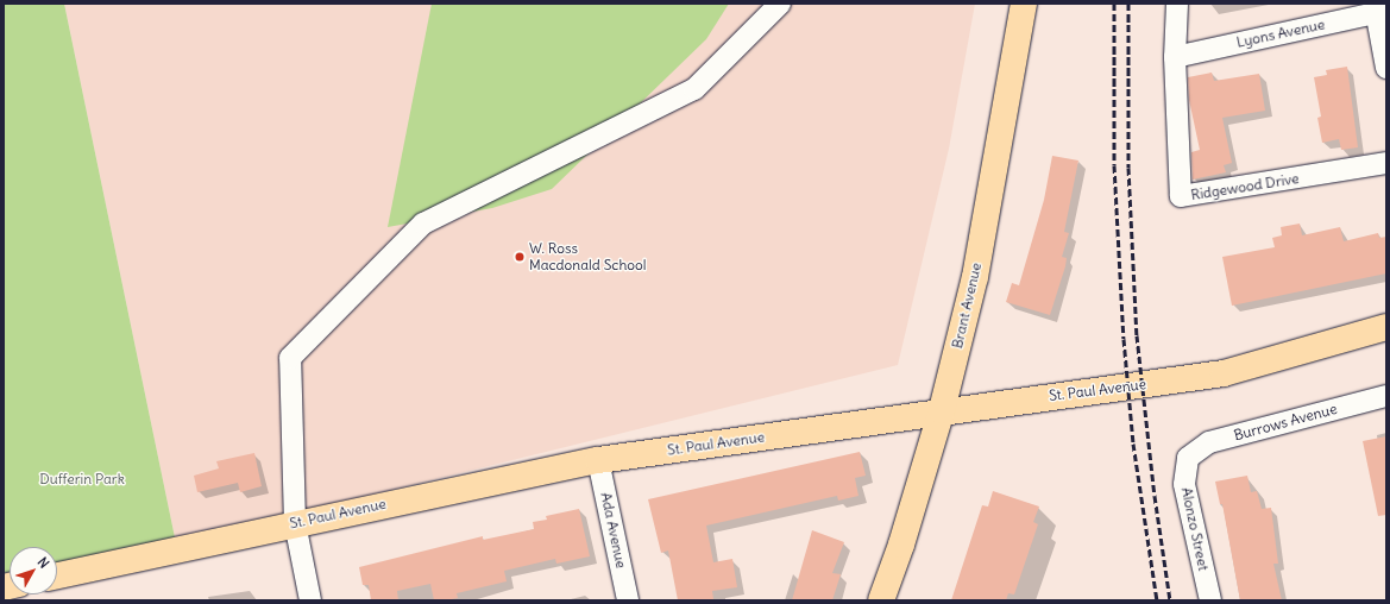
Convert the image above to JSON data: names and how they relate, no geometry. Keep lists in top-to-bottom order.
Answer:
{
  "streets": {
    "main road": ["Brant Avenue", "St. Paul Avenue"],
    "street": [
      "Lyons Avenue",
      "Ridgewood Drive",
      "Burrows Avenue",
      "Alonzo Street",
      "Ada Avenue"
    ]
  },
  "crossings": [
    ["Lyons Avenue", "Ridgewood Drive"],
    ["Brant Avenue", "St. Paul Avenue"],
    ["St. Paul Avenue", "Ada Avenue"],
    ["Burrows Avenue", "Alonzo Street"]
  ],
  "parks": ["Dufferin Park"],
  "places": ["W. Ross Macdonald School"],
  "north": "top right"
}
